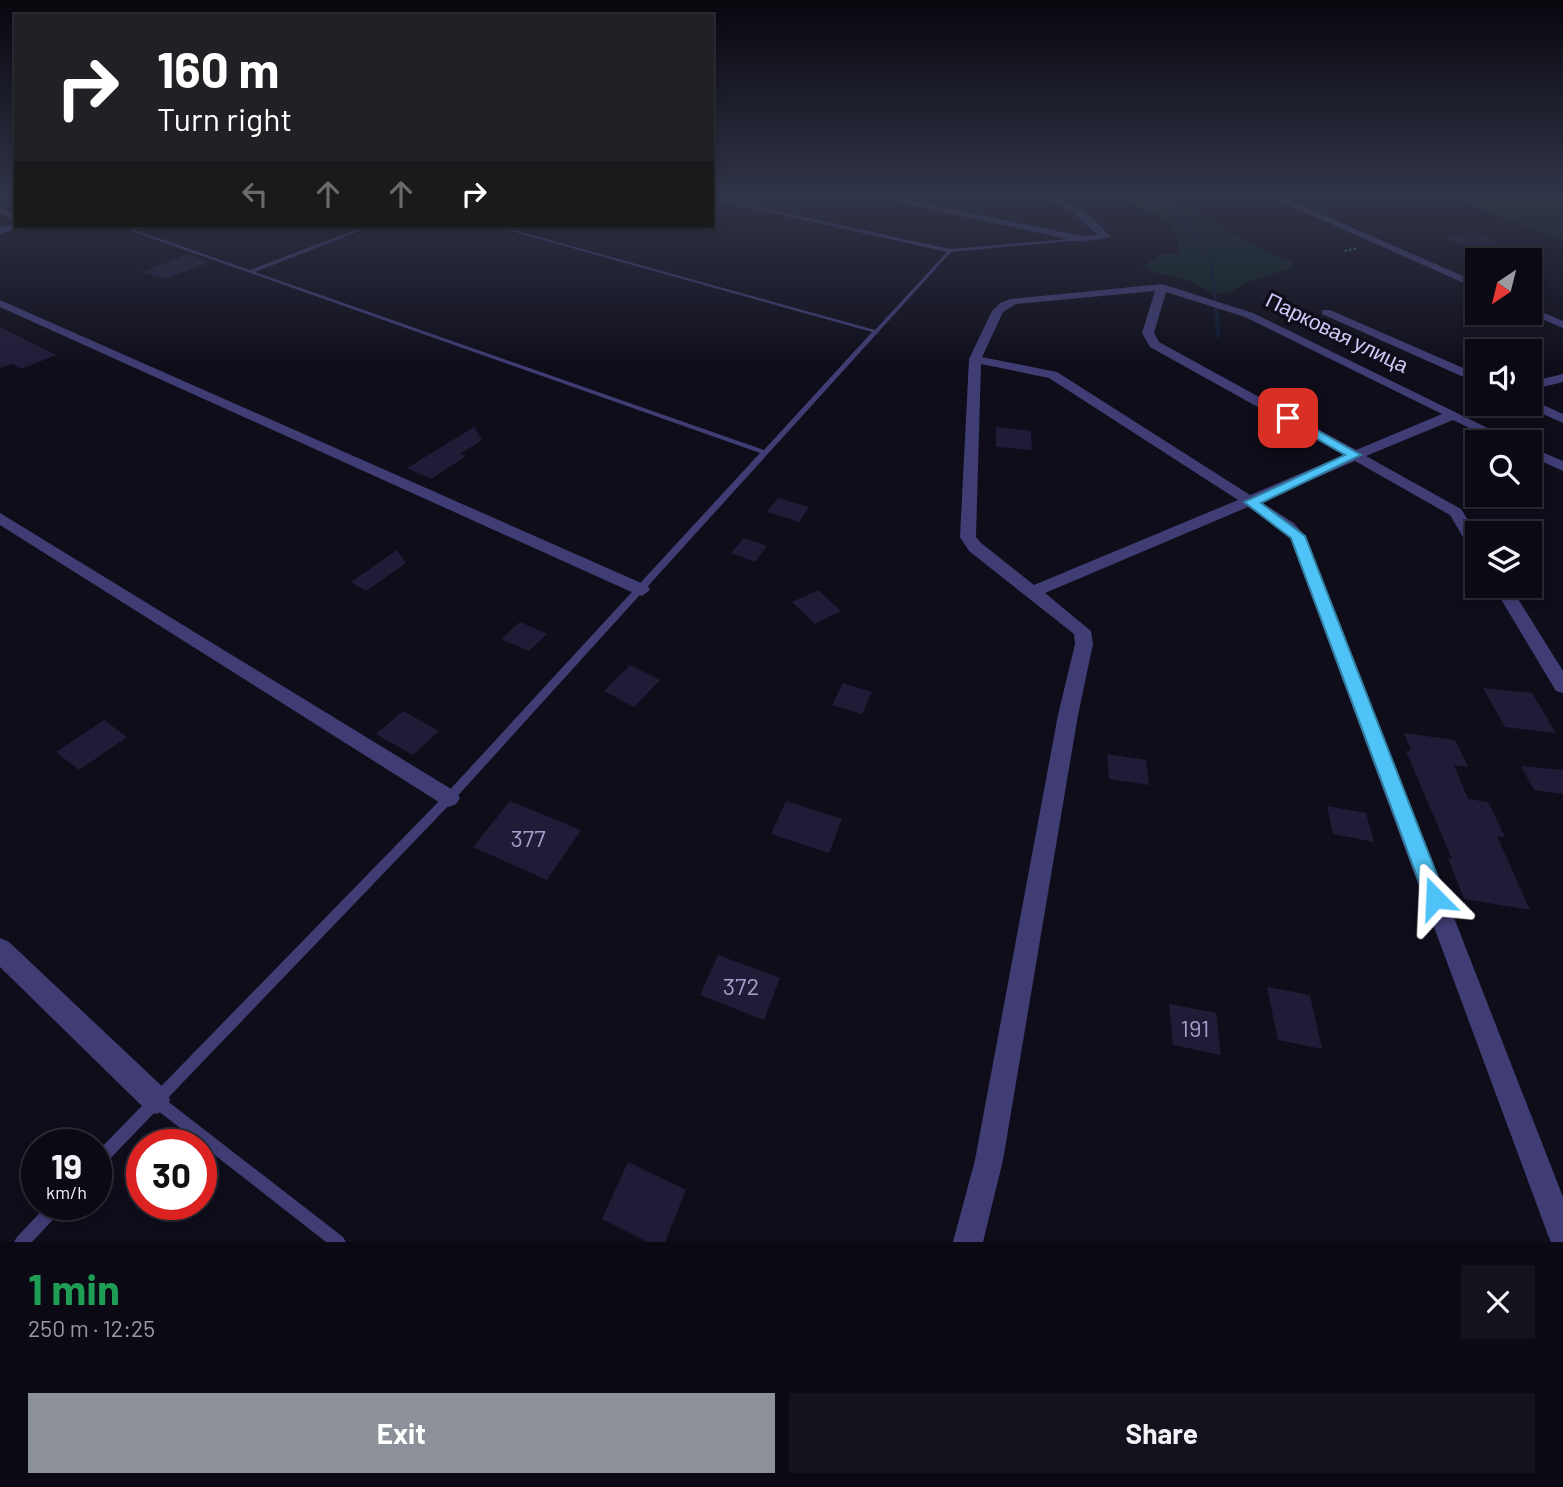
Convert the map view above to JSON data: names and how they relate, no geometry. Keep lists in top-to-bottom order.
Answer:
{
  "streets": {
    "street": ["Парковая улица"]
  },
  "house_numbers": ["377", "372", "191"],
  "north": "bottom left",
  "page": {
    "turn": ["160 m", "Turn right"],
    "speed": "19 km/h",
    "limit": "30",
    "heading": ["1 min", "250 m · 12:25"],
    "buttons": ["Exit", "Share"]
  }
}
